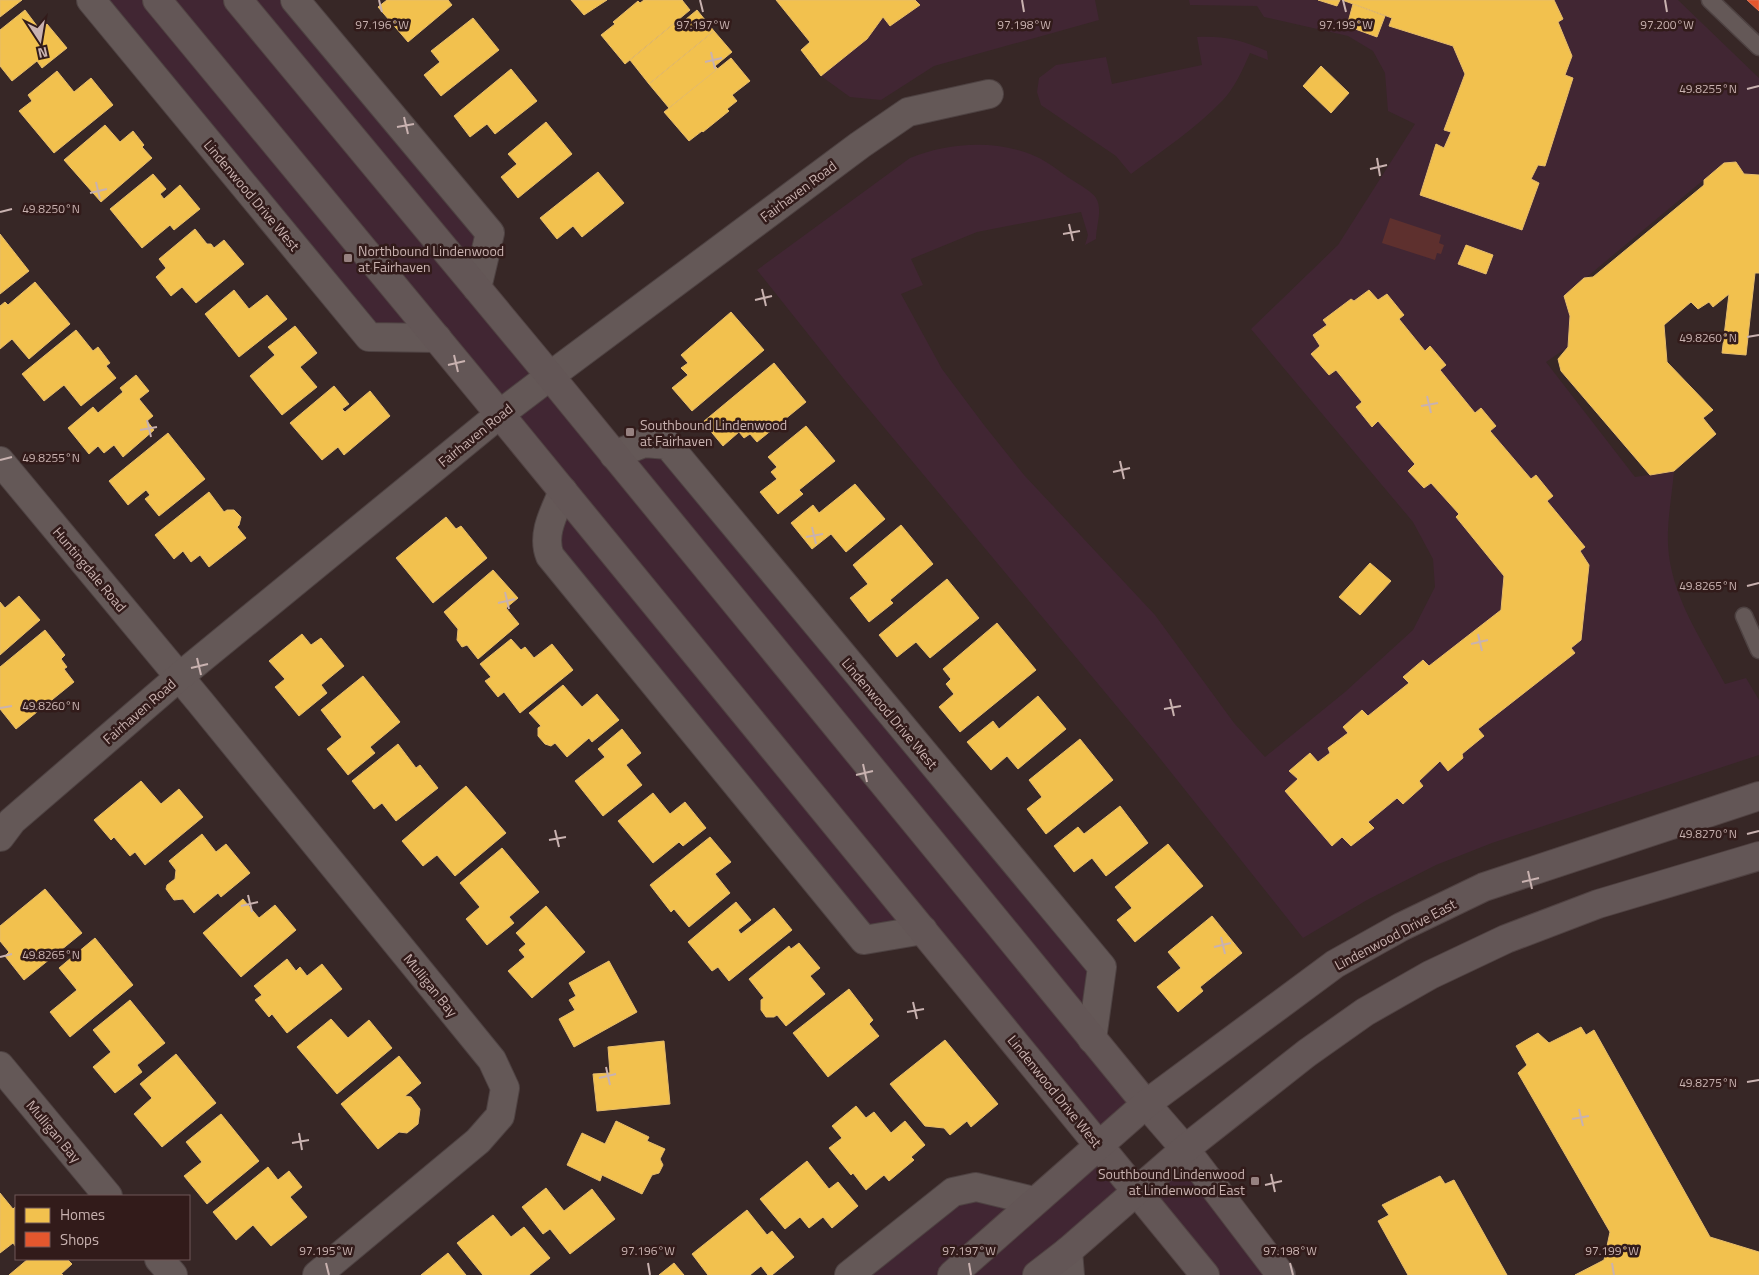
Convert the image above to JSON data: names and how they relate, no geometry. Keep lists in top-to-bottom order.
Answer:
{
  "streets": {
    "street": [
      "Fairhaven Road",
      "Lindenwood Drive West",
      "Huntingdale Road",
      "Lindenwood Drive East",
      "Mulligan Bay"
    ]
  },
  "crossings": [
    ["Fairhaven Road", "Lindenwood Drive West"],
    ["Fairhaven Road", "Huntingdale Road"],
    ["Fairhaven Road", "Mulligan Bay"],
    ["Lindenwood Drive West", "Lindenwood Drive East"],
    ["Huntingdale Road", "Mulligan Bay"]
  ],
  "places": {
    "transit": ["Northbound Lindenwood at Fairhaven", "Southbound Lindenwood at Fairhaven", "Southbound Lindenwood at Lindenwood East"]
  },
  "legend": ["Homes", "Shops"],
  "north": "bottom",
  "coordinates": [
    "97.196°W",
    "97.197°W",
    "97.198°W",
    "97.199°W",
    "97.200°W",
    "49.8255°N",
    "49.8250°N",
    "49.8260°N",
    "49.8265°N",
    "49.8270°N",
    "49.8275°N",
    "97.195°W"
  ]
}
